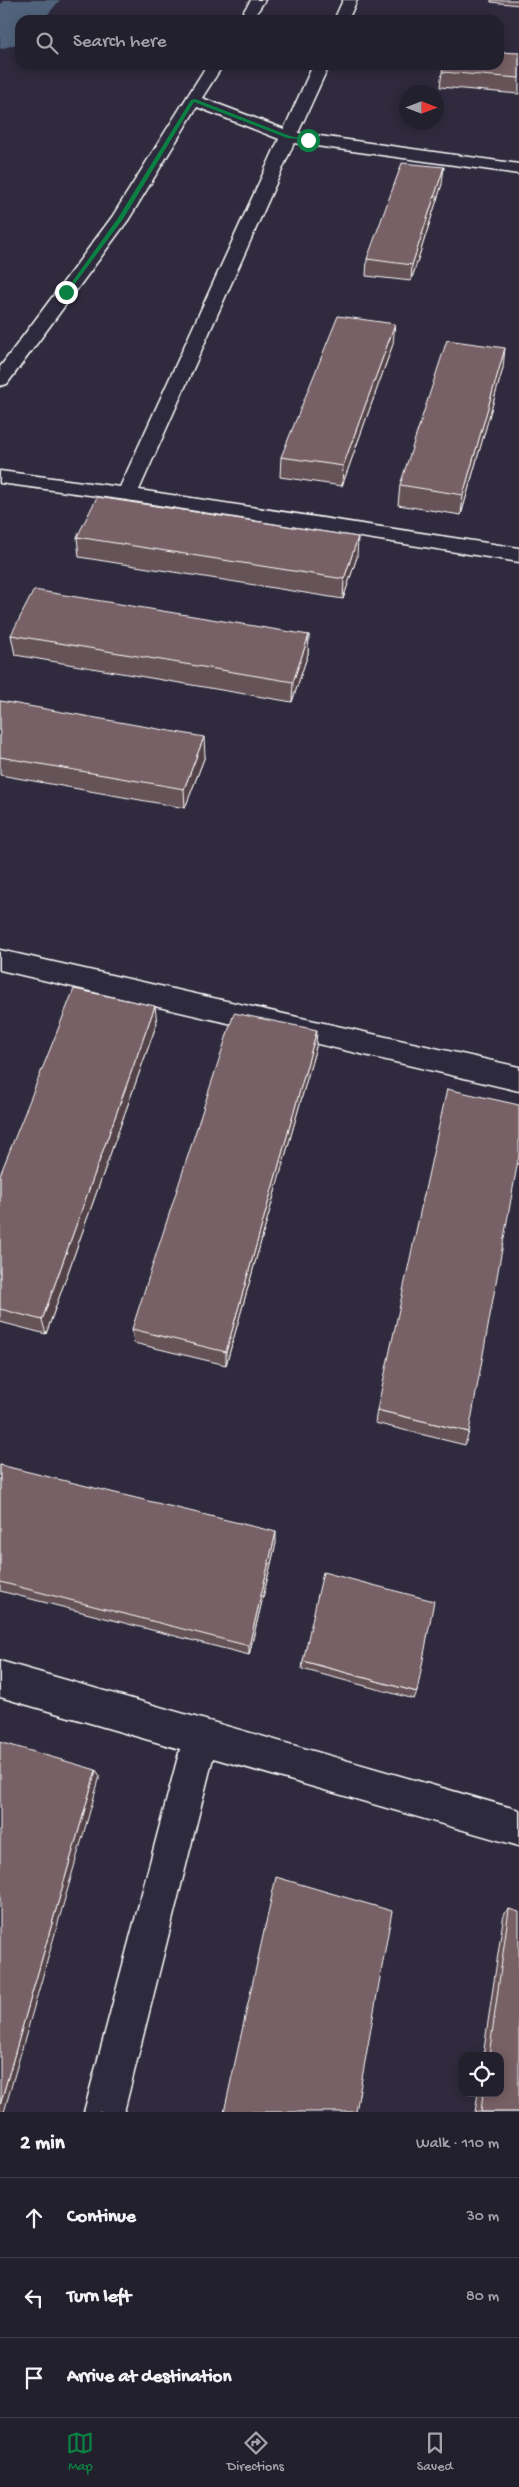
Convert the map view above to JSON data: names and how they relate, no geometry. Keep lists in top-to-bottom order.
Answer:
{
  "north": "right",
  "page": {
    "search": "Search here",
    "heading": ["2 min", "Walk · 110 m"],
    "list": [
      ["Continue", "30 m"],
      ["Turn left", "80 m"],
      "Arrive at destination"
    ],
    "nav": ["Map", "Directions", "Saved"]
  }
}
